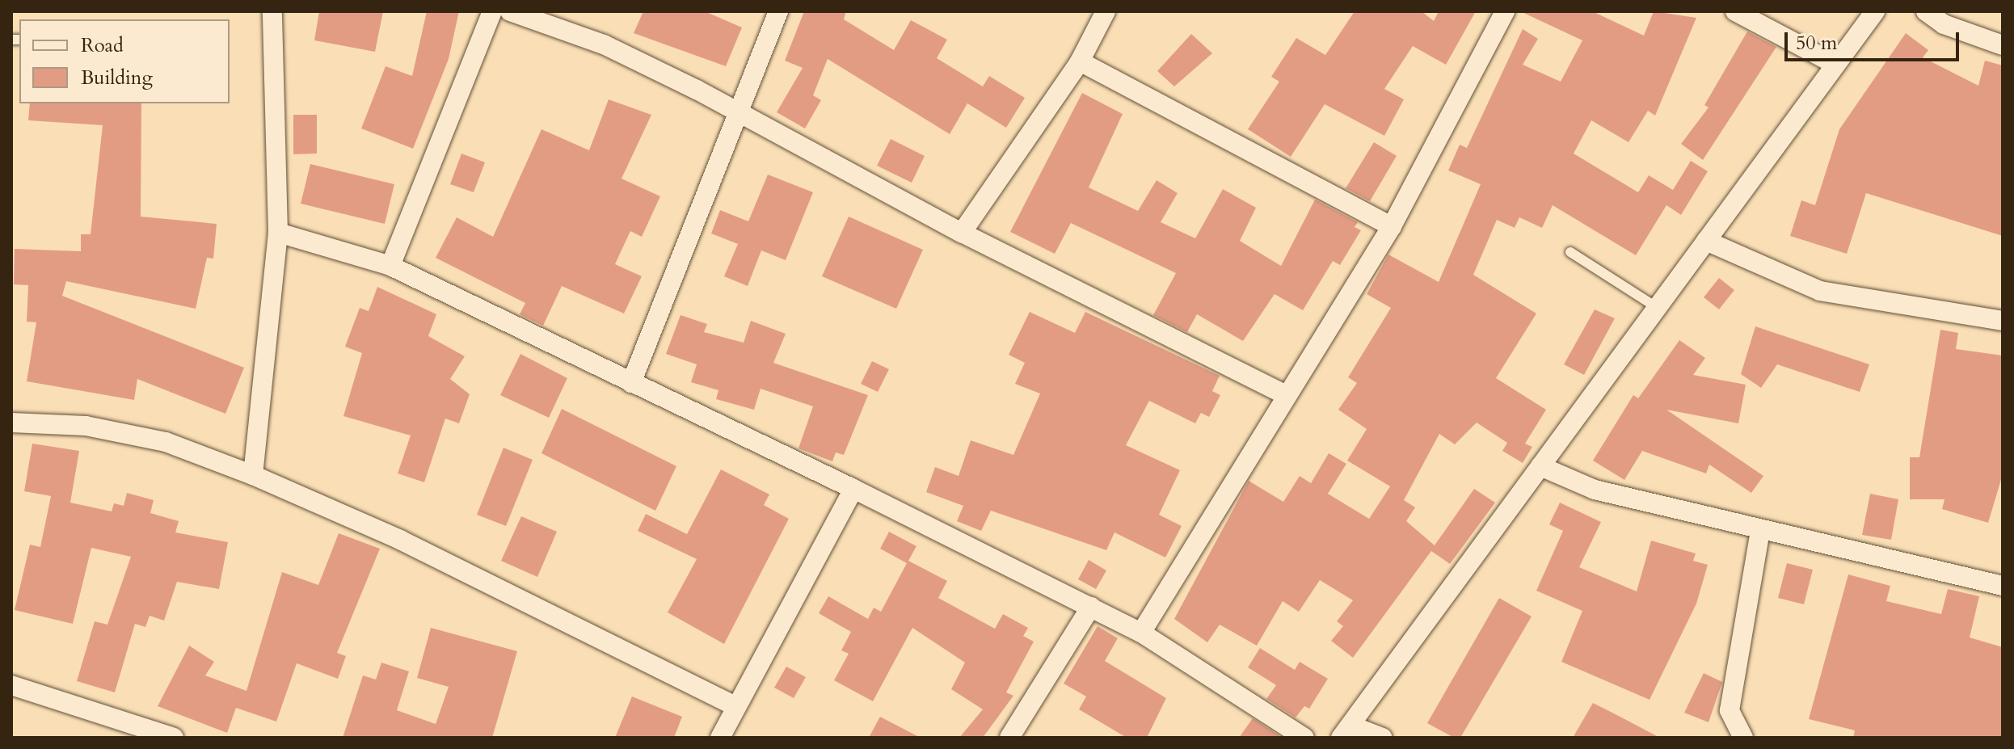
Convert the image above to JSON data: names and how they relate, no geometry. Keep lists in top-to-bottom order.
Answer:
{
  "legend": ["Road", "Building"],
  "scale_bar": "50 m"
}
